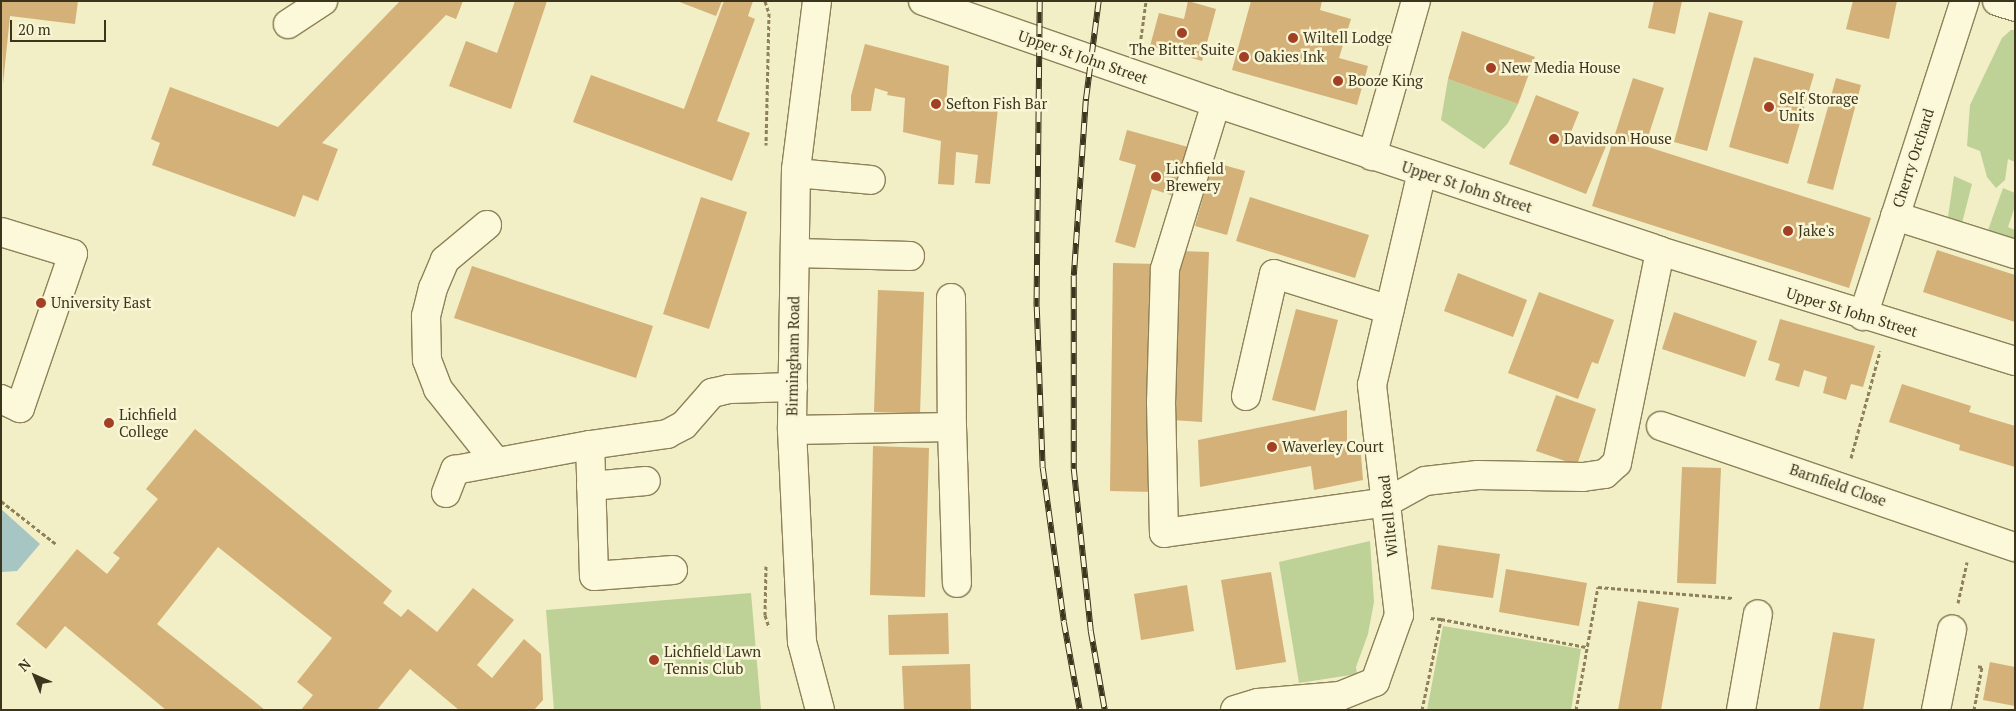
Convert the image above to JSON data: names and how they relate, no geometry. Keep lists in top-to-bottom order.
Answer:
{
  "streets": {
    "street": [
      "Upper St John Street",
      "Cherry Orchard",
      "Birmingham Road",
      "Barnfield Close",
      "Wiltell Road"
    ]
  },
  "crossings": [
    ["Upper St John Street", "Cherry Orchard"],
    ["Upper St John Street", "Wiltell Road"]
  ],
  "places": [
    "The Bitter Suite",
    "Wiltell Lodge",
    "Oakies Ink",
    "New Media House",
    "Booze King",
    "Sefton Fish Bar",
    "Self Storage Units",
    "Davidson House",
    "Lichfield Brewery",
    "Jake's",
    "University East",
    "Lichfield College",
    "Waverley Court",
    "Lichfield Lawn Tennis Club"
  ],
  "scale_bar": "20 m",
  "north": "top left"
}
